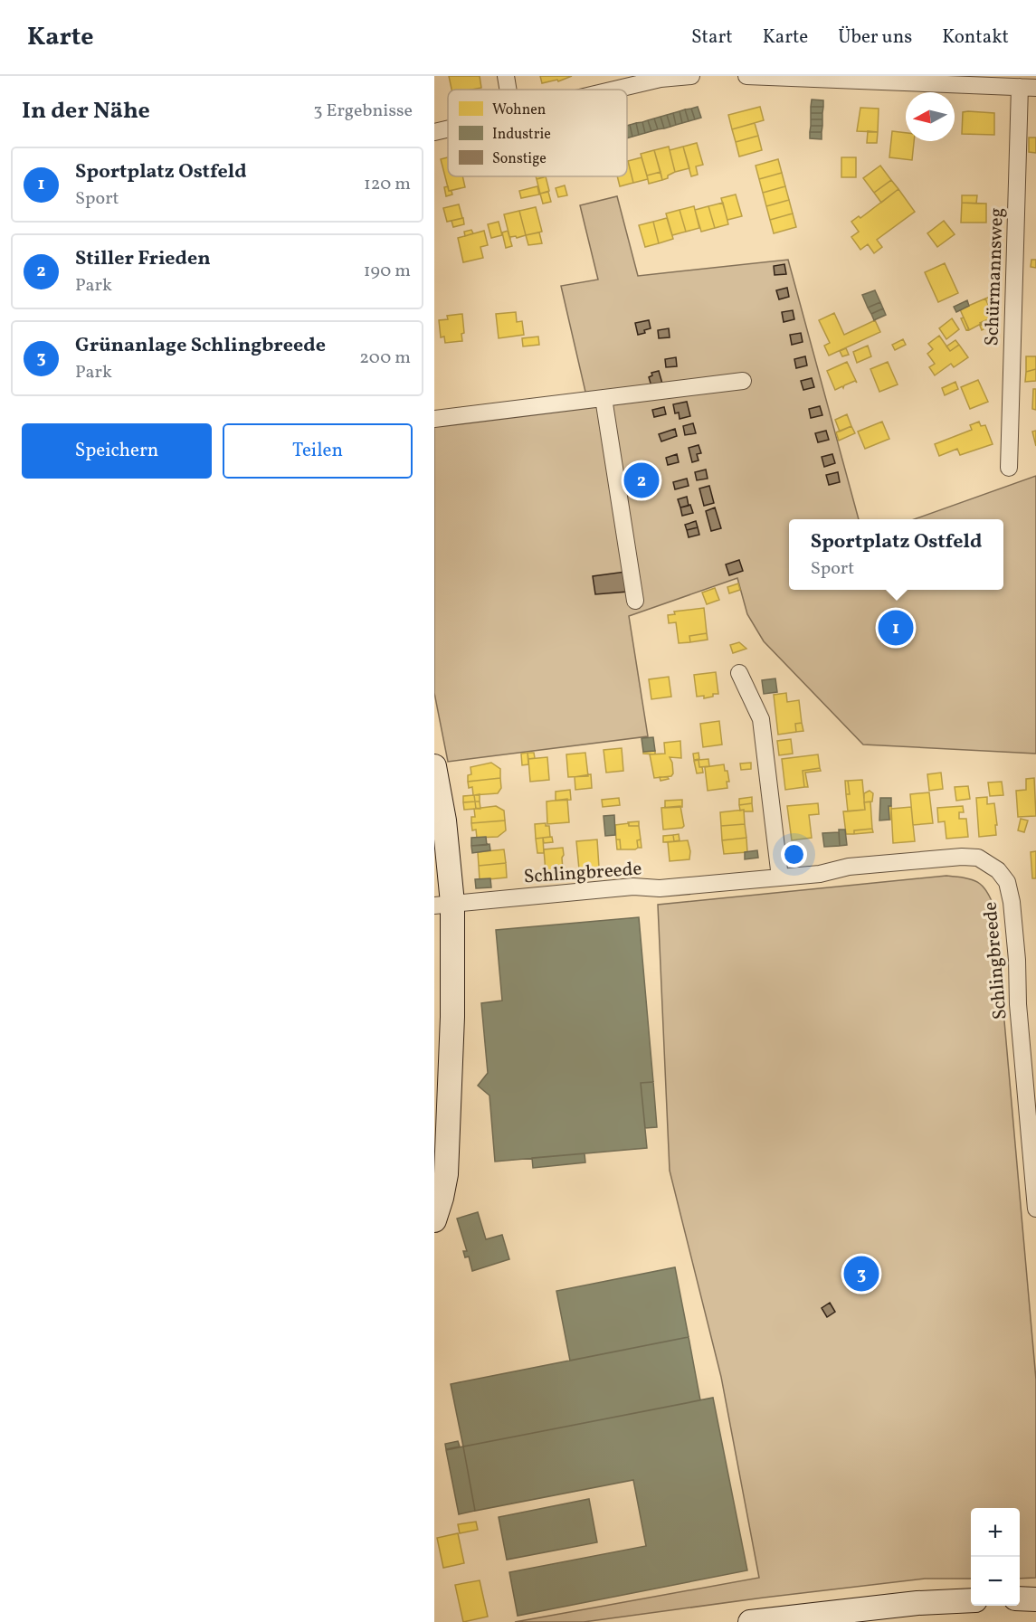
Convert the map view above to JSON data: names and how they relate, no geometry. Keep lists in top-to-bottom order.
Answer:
{
  "streets": {
    "street": ["Schürmannsweg", "Schlingbreede"]
  },
  "legend": ["Wohnen", "Industrie", "Sonstige"],
  "north": "left",
  "page": {
    "header": "Karte",
    "nav": [
      "Start",
      "Karte",
      "Über uns",
      "Kontakt"
    ],
    "heading": ["In der Nähe", "3 Ergebnisse"],
    "list": [
      {
        "mark": "1",
        "name": "Sportplatz Ostfeld",
        "note": "Sport",
        "value": "120 m"
      },
      {
        "mark": "2",
        "name": "Stiller Frieden",
        "note": "Park",
        "value": "190 m"
      },
      {
        "mark": "3",
        "name": "Grünanlage Schlingbreede",
        "note": "Park",
        "value": "200 m"
      }
    ],
    "buttons": ["Speichern", "Teilen"],
    "pins": ["2", "1", "3"],
    "popup": ["Sportplatz Ostfeld", "Sport"],
    "map_buttons": ["+", "−"]
  }
}
